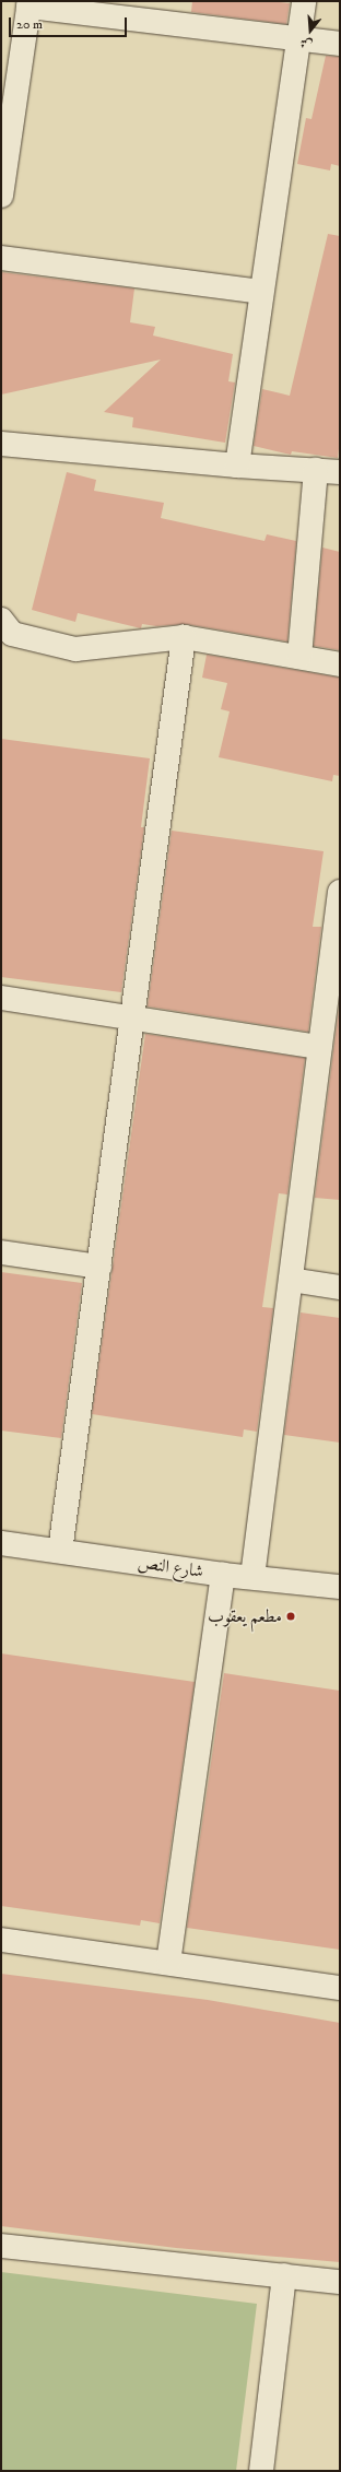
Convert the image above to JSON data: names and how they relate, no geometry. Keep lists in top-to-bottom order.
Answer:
{
  "streets": {
    "street": ["شارع النص"]
  },
  "places": ["مطعم يعقوب"],
  "scale_bar": "20 m",
  "north": "bottom"
}
